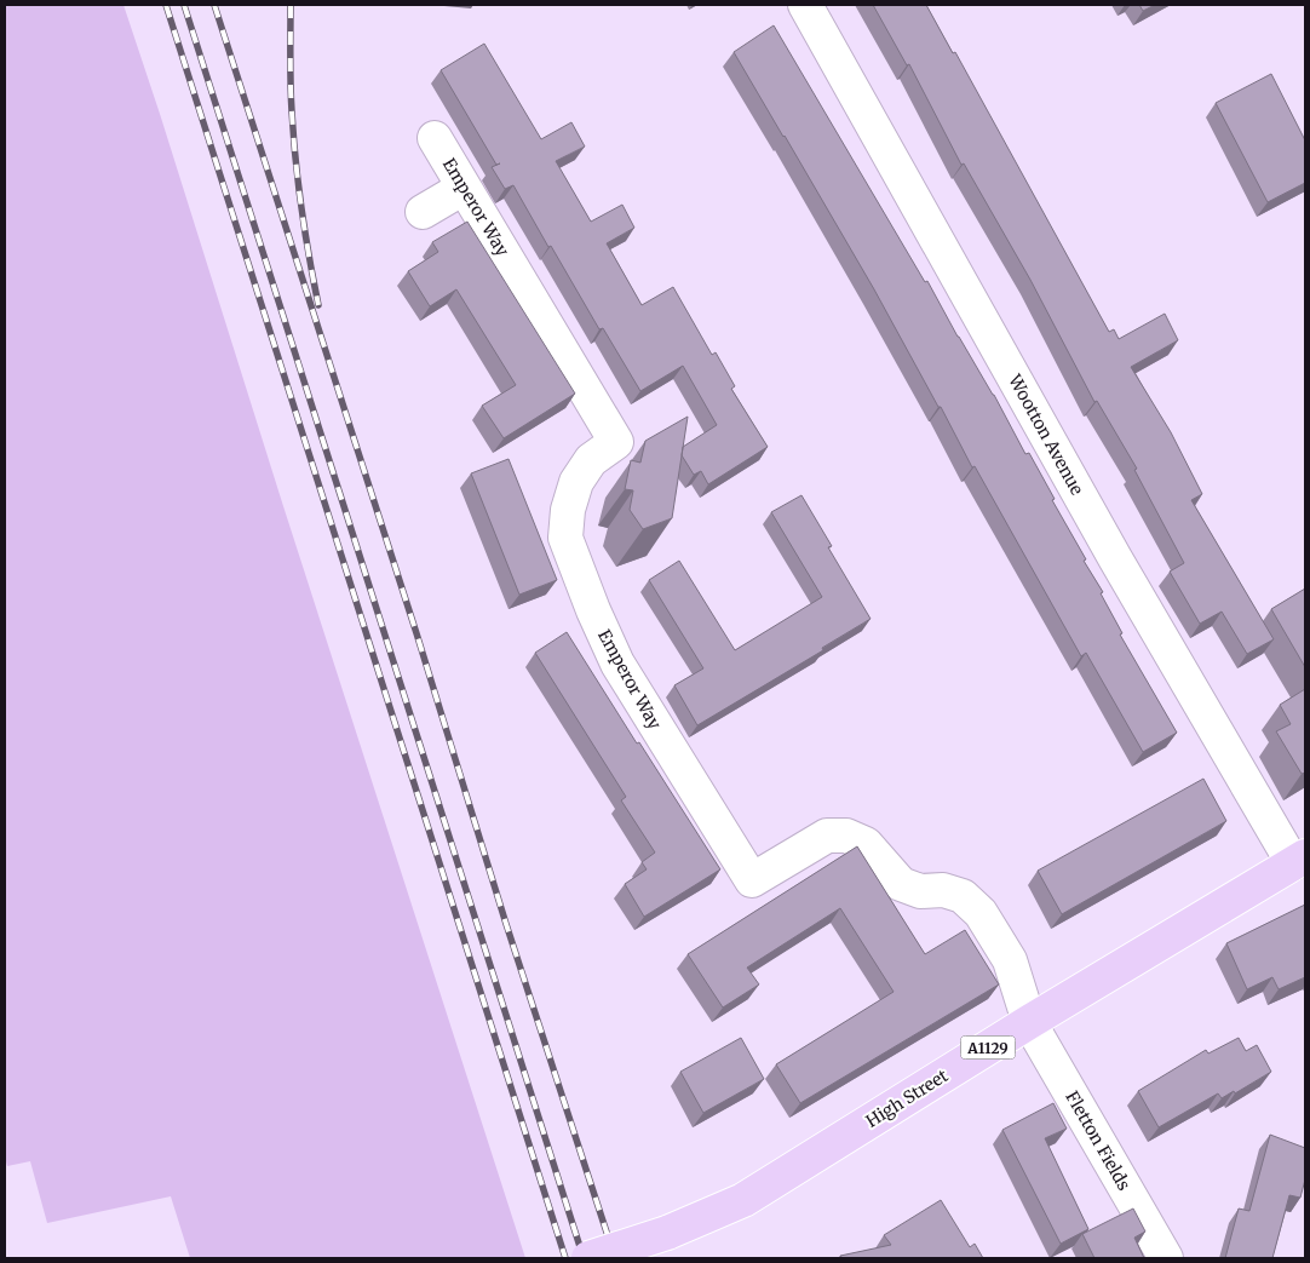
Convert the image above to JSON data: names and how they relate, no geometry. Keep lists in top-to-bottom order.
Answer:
{
  "streets": {
    "main road": ["A1129", "High Street"],
    "street": ["Emperor Way", "Wootton Avenue", "Fletton Fields"]
  },
  "crossings": [
    ["Emperor Way", "High Street"],
    ["Emperor Way", "Fletton Fields"],
    ["Wootton Avenue", "High Street"],
    ["High Street", "Fletton Fields"]
  ]
}
